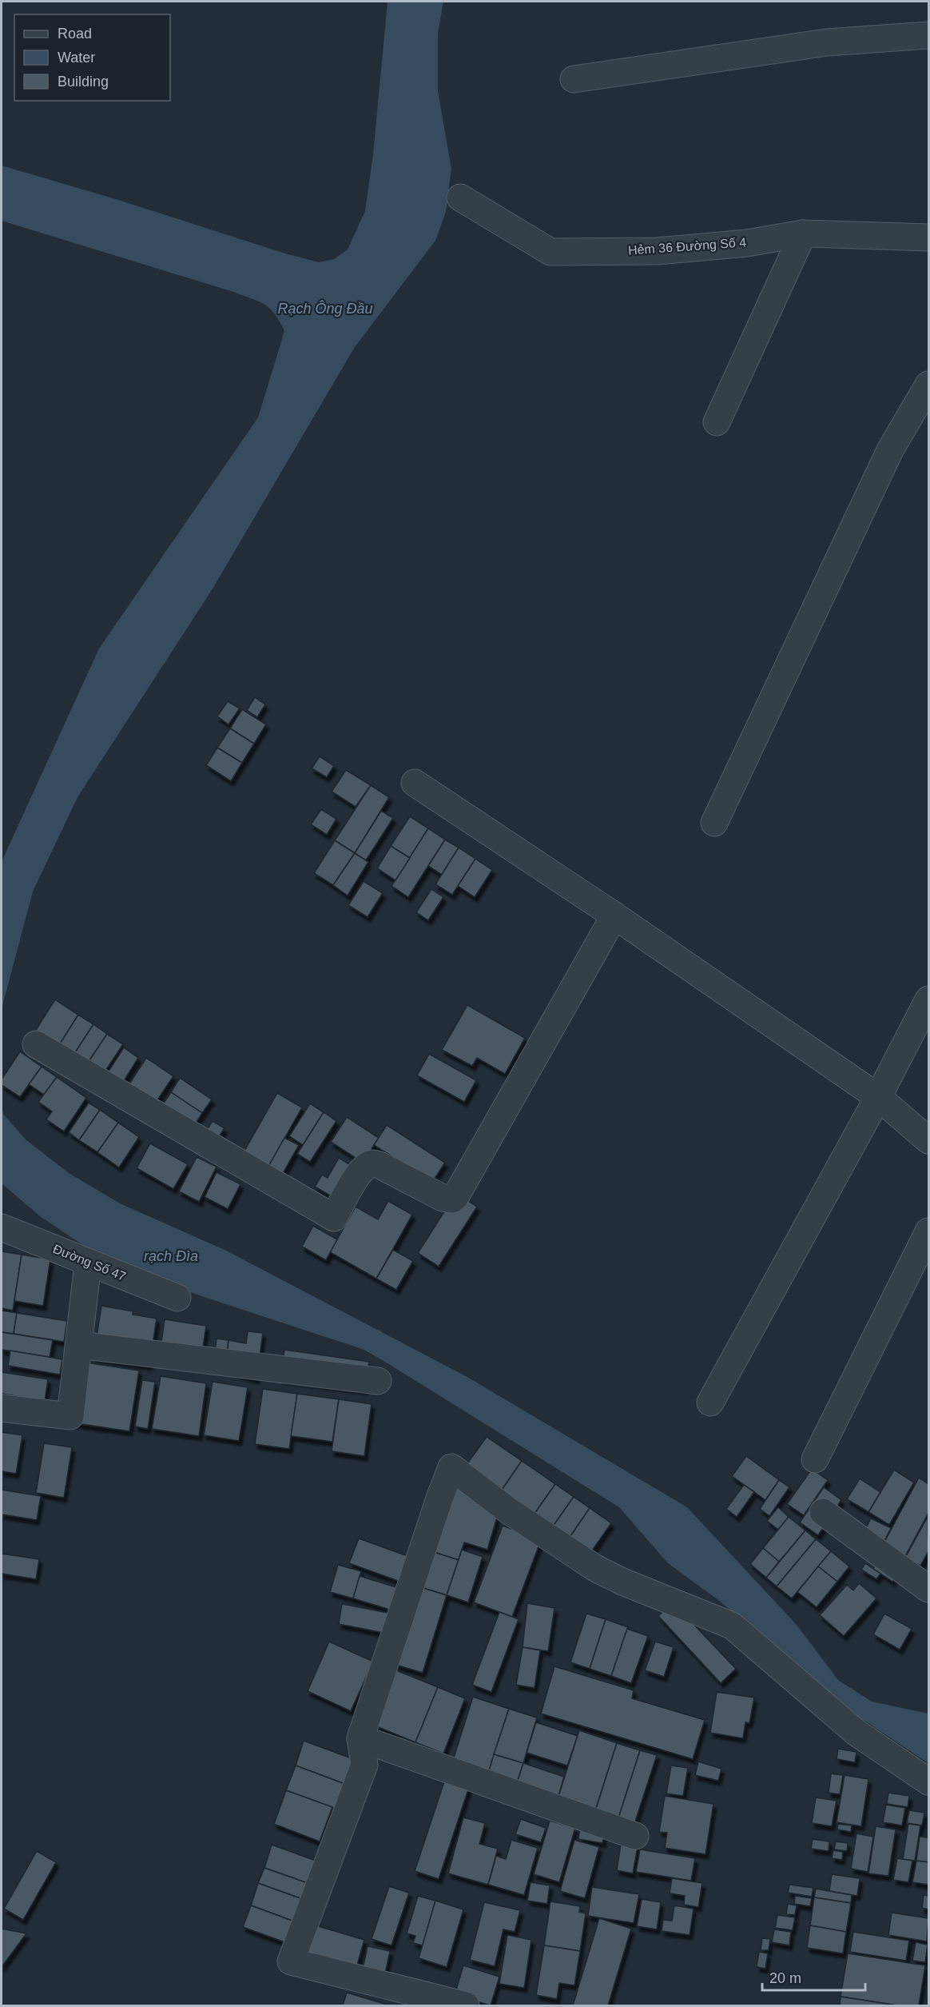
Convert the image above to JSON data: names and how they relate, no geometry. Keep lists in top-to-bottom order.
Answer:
{
  "streets": {
    "street": ["Hẻm 36 Đường Số 4", "Đường Số 47"]
  },
  "water": ["Rạch Ông Đầu", "rạch Đìa"],
  "legend": ["Road", "Water", "Building"],
  "scale_bar": "20 m"
}
